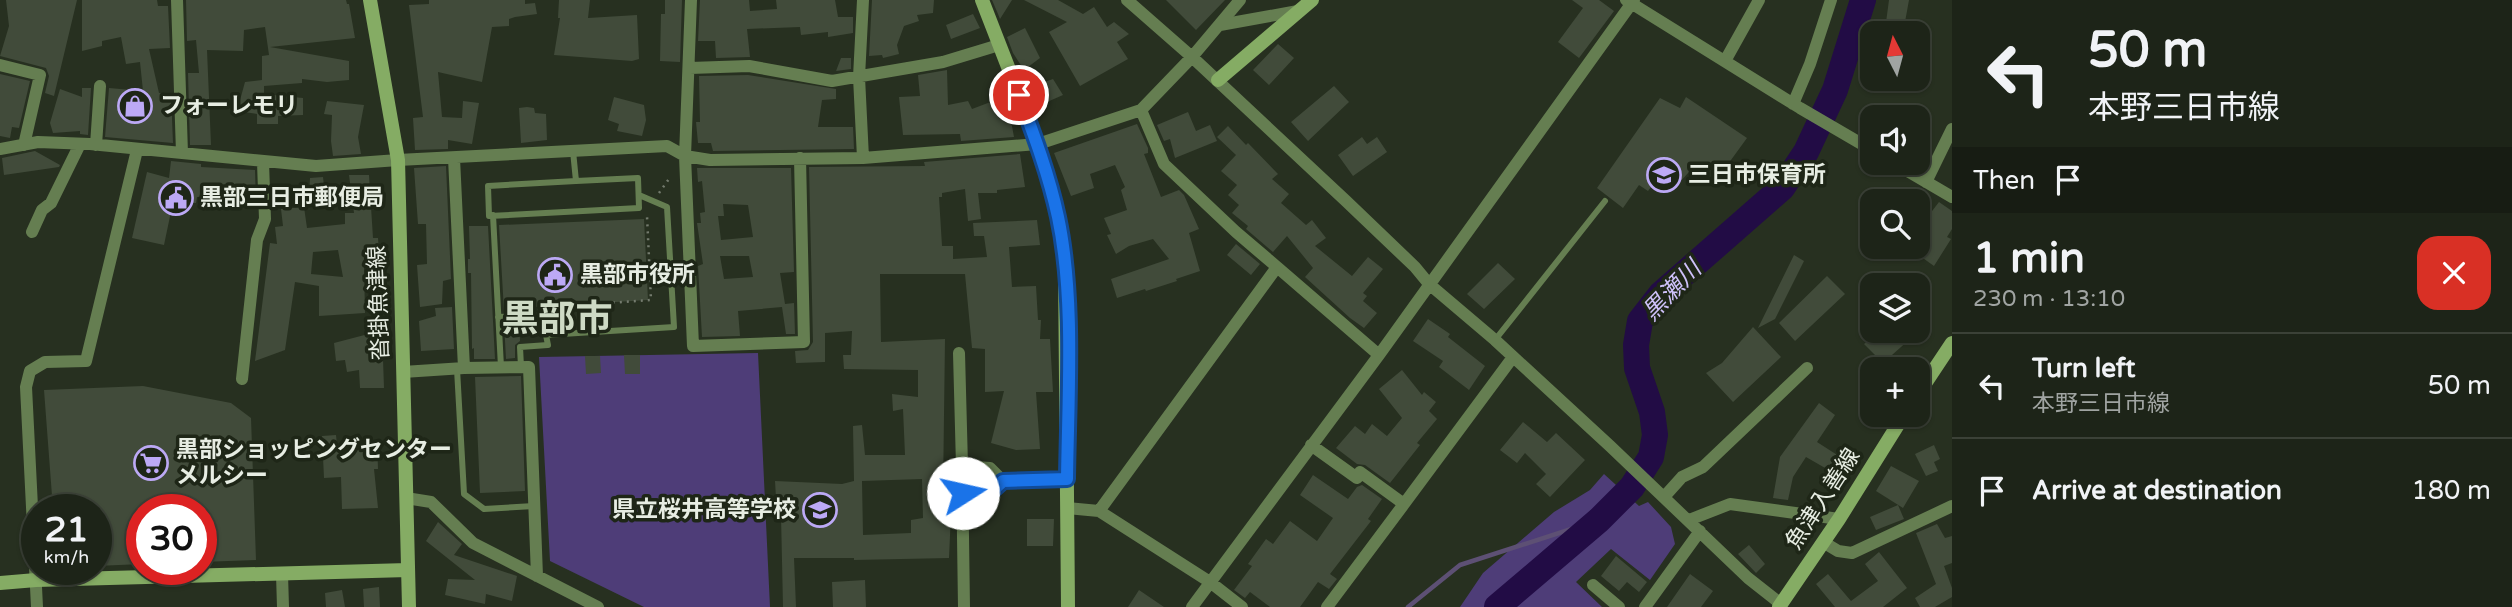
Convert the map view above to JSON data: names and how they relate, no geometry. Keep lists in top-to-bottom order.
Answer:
{
  "streets": {
    "main road": ["沓掛魚津線", "魚津入善線"]
  },
  "districts": ["黒部市"],
  "water": ["黒瀬川"],
  "places": {
    "shop": ["フォーレモリ"],
    "school or university": ["三日市保育所", "県立桜井高等学校"],
    "public building": ["黒部三日市郵便局", "黒部市役所"],
    "supermarket": ["黒部ショッピングセンター メルシー"]
  },
  "north": "top",
  "page": {
    "turn": ["50 m", "本野三日市線"],
    "map_buttons": "+",
    "then": "Then",
    "heading": ["1 min", "230 m · 13:10"],
    "list": [
      {
        "name": "Turn left",
        "note": "本野三日市線",
        "value": "50 m"
      },
      {
        "name": "Arrive at destination",
        "value": "180 m"
      }
    ],
    "speed": "21 km/h",
    "limit": "30"
  }
}
